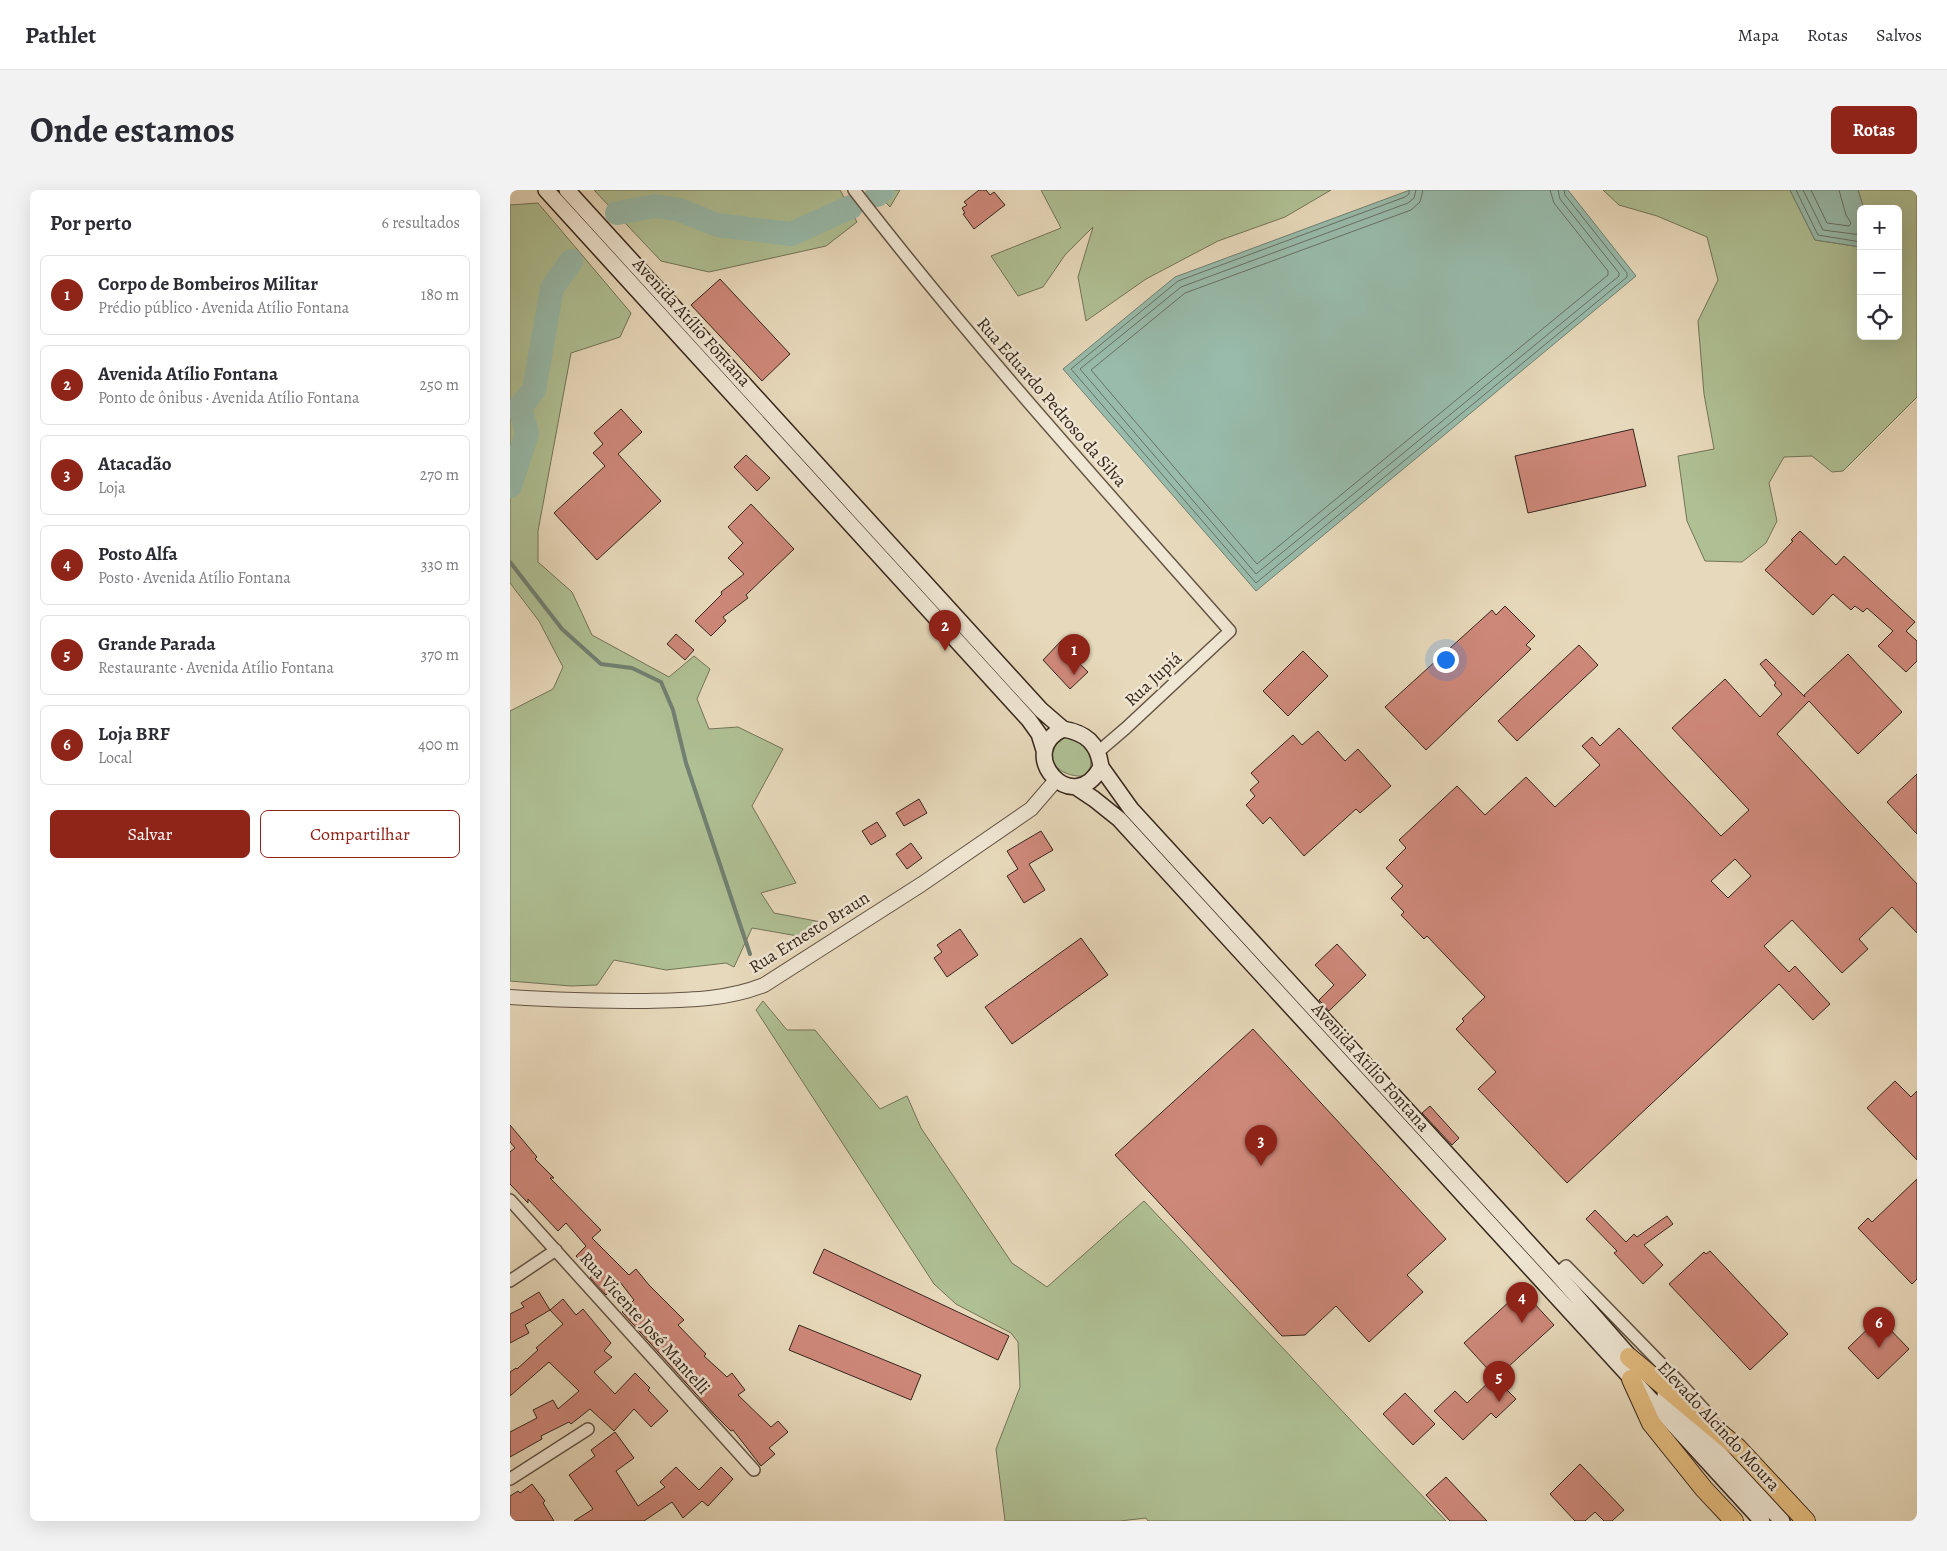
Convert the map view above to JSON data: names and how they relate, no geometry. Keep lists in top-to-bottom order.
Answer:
{
  "streets": {
    "main road": ["Avenida Atílio Fontana", "Elevado Alcindo Moura"],
    "street": [
      "Rua Eduardo Pedroso da Silva",
      "Rua Jupiá",
      "Rua Ernesto Braun",
      "Rua Vicente José Mantelli"
    ]
  },
  "crossings": [
    ["Avenida Atílio Fontana", "Rua Jupiá"],
    ["Avenida Atílio Fontana", "Rua Ernesto Braun"],
    ["Avenida Atílio Fontana", "Elevado Alcindo Moura"],
    ["Rua Eduardo Pedroso da Silva", "Rua Jupiá"],
    ["Rua Jupiá", "Rua Ernesto Braun"]
  ],
  "page": {
    "header": "Pathlet",
    "nav": ["Mapa", "Rotas", "Salvos"],
    "title": "Onde estamos",
    "buttons": [
      "Rotas",
      ["Salvar", "Compartilhar"]
    ],
    "heading": ["Por perto", "6 resultados"],
    "map_buttons": ["+", "−"],
    "list": [
      {
        "mark": "1",
        "name": "Corpo de Bombeiros Militar",
        "note": "Prédio público · Avenida Atílio Fontana",
        "value": "180 m"
      },
      {
        "mark": "2",
        "name": "Avenida Atílio Fontana",
        "note": "Ponto de ônibus · Avenida Atílio Fontana",
        "value": "250 m"
      },
      {
        "mark": "3",
        "name": "Atacadão",
        "note": "Loja",
        "value": "270 m"
      },
      {
        "mark": "4",
        "name": "Posto Alfa",
        "note": "Posto · Avenida Atílio Fontana",
        "value": "330 m"
      },
      {
        "mark": "5",
        "name": "Grande Parada",
        "note": "Restaurante · Avenida Atílio Fontana",
        "value": "370 m"
      },
      {
        "mark": "6",
        "name": "Loja BRF",
        "note": "Local",
        "value": "400 m"
      }
    ],
    "pins": [
      "2",
      "1",
      "3",
      "4",
      "6",
      "5"
    ]
  }
}
